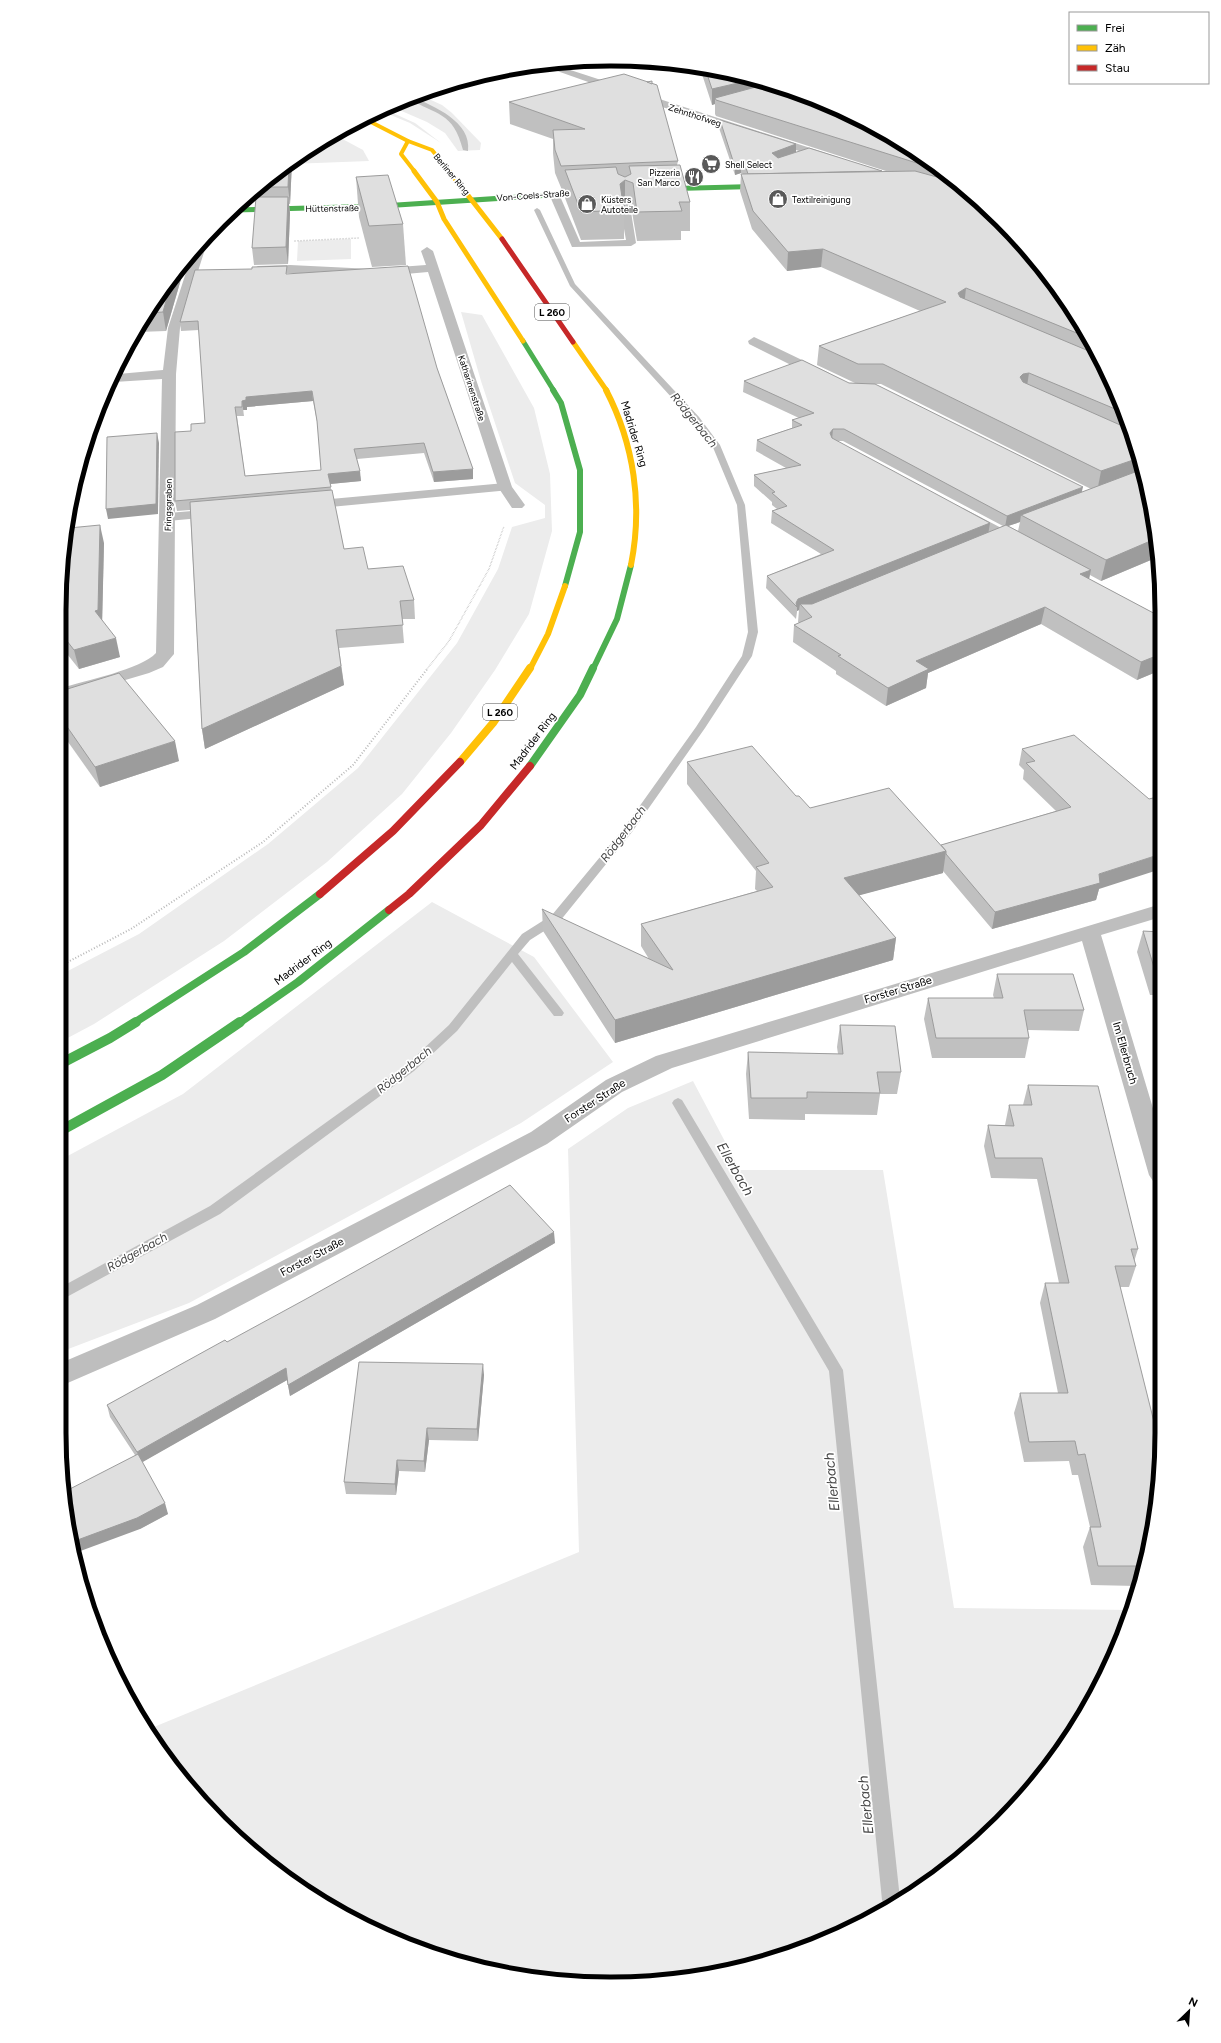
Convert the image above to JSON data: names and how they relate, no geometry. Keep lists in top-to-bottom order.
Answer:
{
  "streets": {
    "main road": [
      "Berliner Ring",
      "Von-Coels-Straße",
      "Hüttenstraße",
      "L 260",
      "Madrider Ring"
    ],
    "street": [
      "Zehnthofweg",
      "Katharinenstraße",
      "Fringsgraben",
      "Forster Straße",
      "Im Ellerbruch"
    ]
  },
  "crossings": [
    ["Berliner Ring", "Von-Coels-Straße"],
    ["Berliner Ring", "L 260"],
    ["Berliner Ring", "Madrider Ring"],
    ["Von-Coels-Straße", "Hüttenstraße"],
    ["Von-Coels-Straße", "Madrider Ring"],
    ["Hüttenstraße", "L 260"],
    ["Forster Straße", "Im Ellerbruch"]
  ],
  "water": ["Rödgerbach", "Ellerbach"],
  "places": {
    "supermarket": ["Shell Select"],
    "restaurant": ["Pizzeria San Marco"],
    "shop": ["Textilreinigung", "Küsters Autoteile"]
  },
  "legend": ["Frei", "Zäh", "Stau"],
  "north": "top right"
}
